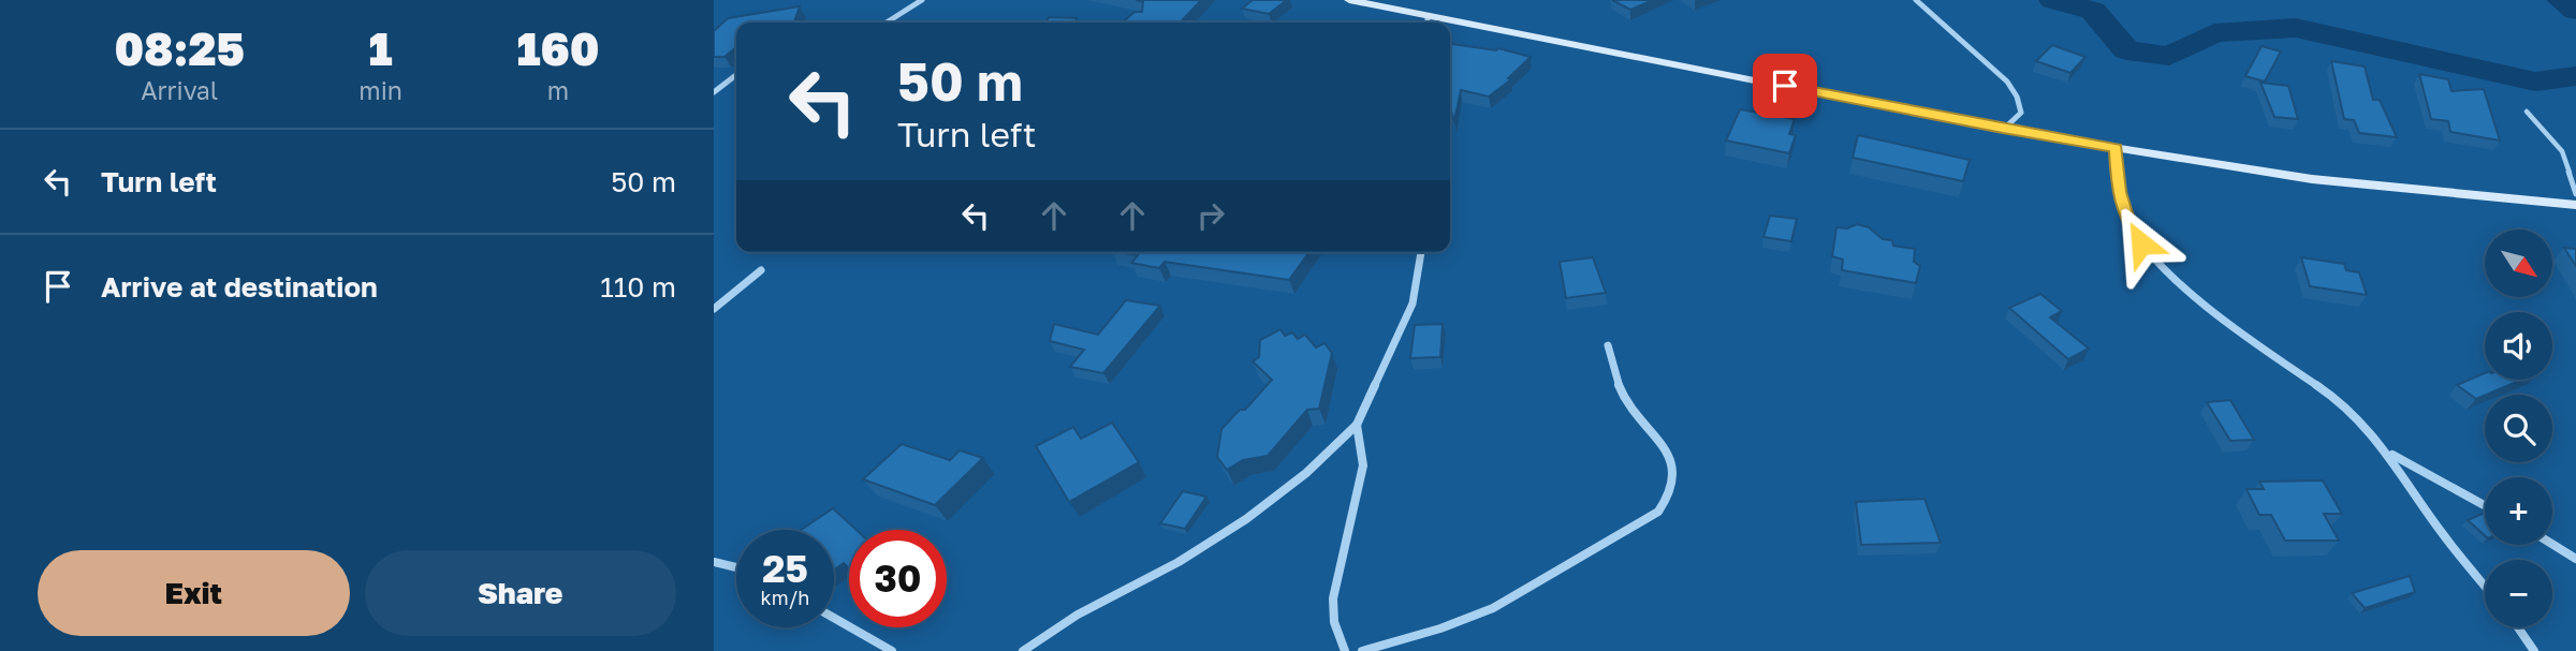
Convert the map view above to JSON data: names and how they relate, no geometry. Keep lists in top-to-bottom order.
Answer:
{
  "north": "bottom right",
  "page": {
    "eta": [
      "08:25",
      "Arrival",
      "1",
      "min",
      "160",
      "m"
    ],
    "turn": ["50 m", "Turn left"],
    "list": [
      {
        "name": "Turn left",
        "value": "50 m"
      },
      {
        "name": "Arrive at destination",
        "value": "110 m"
      }
    ],
    "map_buttons": ["+", "−"],
    "speed": "25 km/h",
    "limit": "30",
    "buttons": ["Exit", "Share"]
  }
}
